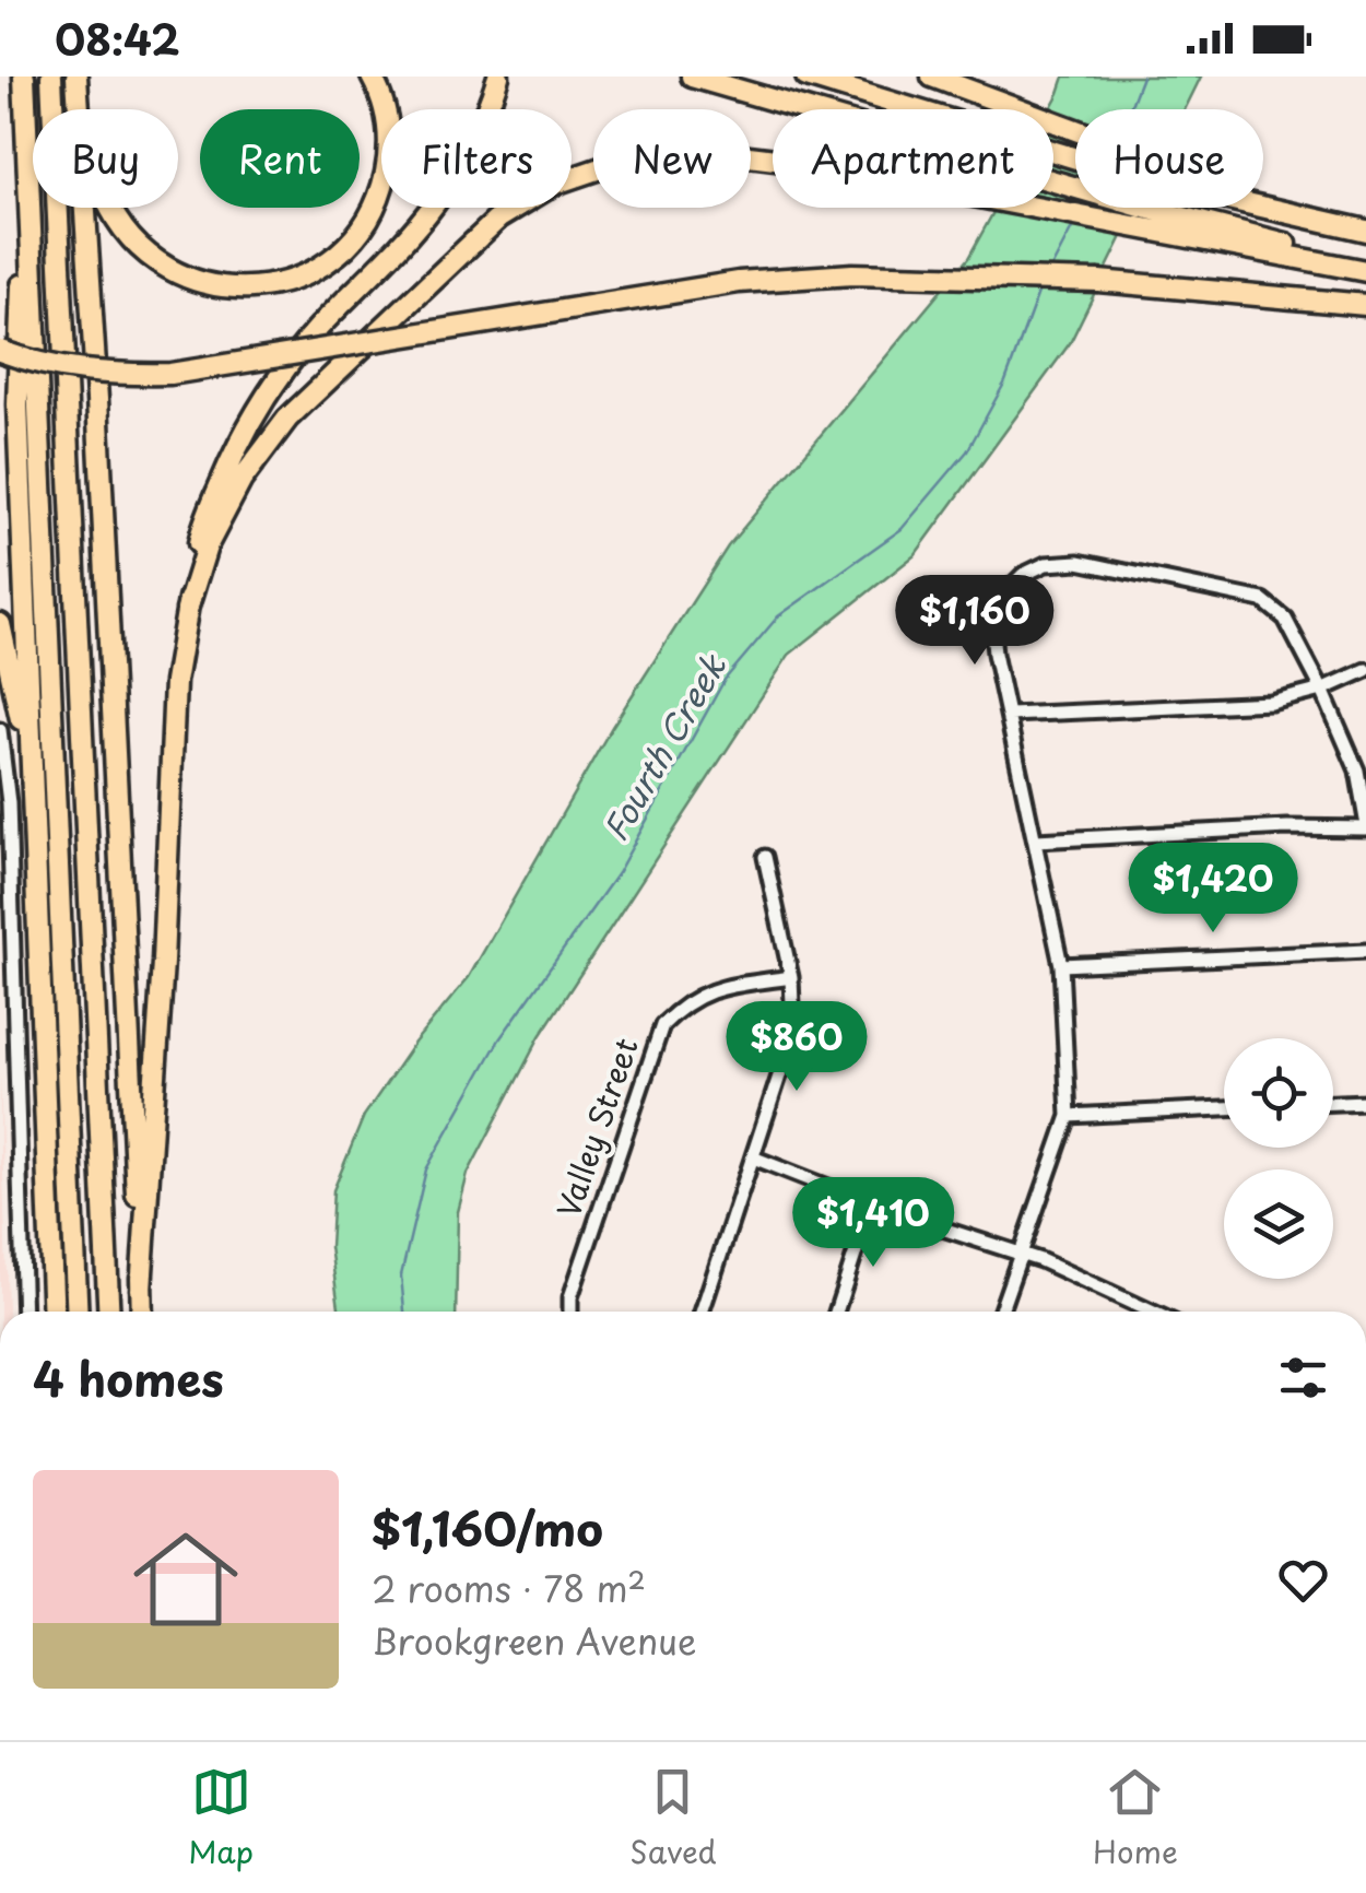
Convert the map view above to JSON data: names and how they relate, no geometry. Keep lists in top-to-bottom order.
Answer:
{
  "streets": {
    "street": ["Valley Street"]
  },
  "water": ["Fourth Creek"],
  "page": {
    "status": "08:42",
    "chip": [
      "Buy",
      "Rent",
      "Filters",
      "New",
      "Apartment",
      "House"
    ],
    "price": [
      "$1,160",
      "$1,420",
      "$860",
      "$1,410"
    ],
    "heading": "4 homes",
    "list": [
      {
        "name": "$1,160/mo",
        "note": "2 rooms · 78 m² · Brookgreen Avenue"
      }
    ],
    "tabs": ["Map", "Saved", "Home"]
  }
}
